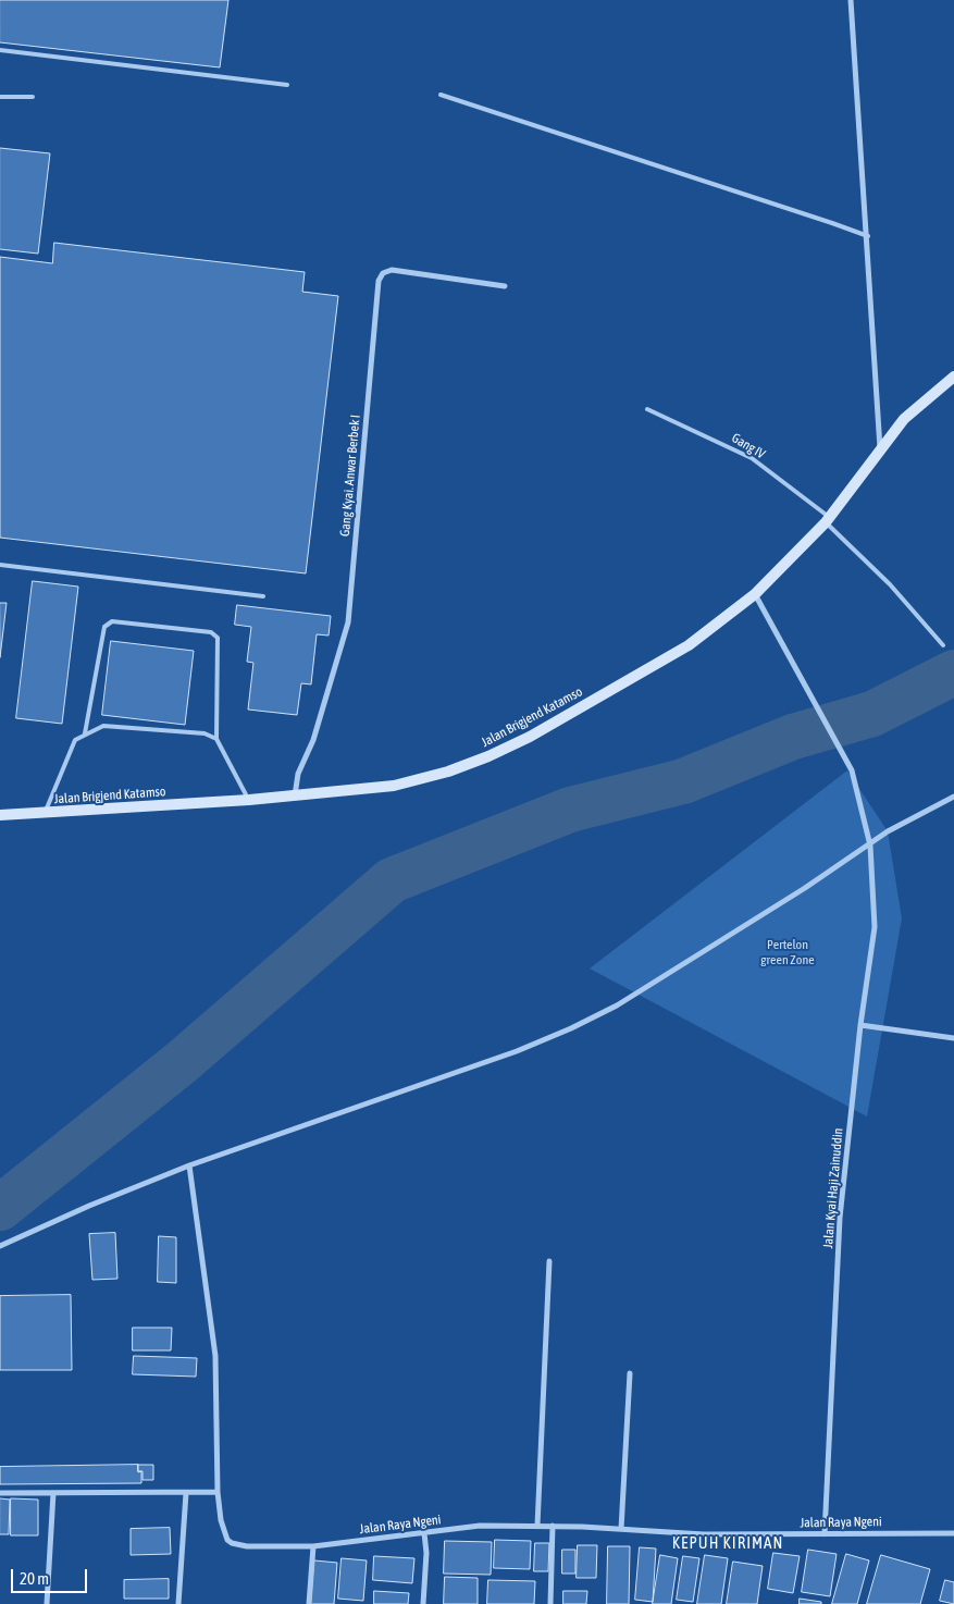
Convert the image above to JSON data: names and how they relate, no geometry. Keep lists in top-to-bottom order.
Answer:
{
  "streets": {
    "street": [
      "Gang Kyai. Anwar Berbek I",
      "Jalan Brigjend Katamso",
      "Jalan Kyai Haji Zainuddin",
      "Jalan Raya Ngeni"
    ],
    "lane": ["Gang IV"]
  },
  "crossings": [
    ["Gang IV", "Jalan Brigjend Katamso"],
    ["Gang Kyai. Anwar Berbek I", "Jalan Brigjend Katamso"],
    ["Jalan Brigjend Katamso", "Jalan Kyai Haji Zainuddin"],
    ["Jalan Kyai Haji Zainuddin", "Jalan Raya Ngeni"]
  ],
  "districts": ["KEPUH KIRIMAN"],
  "parks": ["Pertelon green Zone"],
  "scale_bar": "20 m"
}
